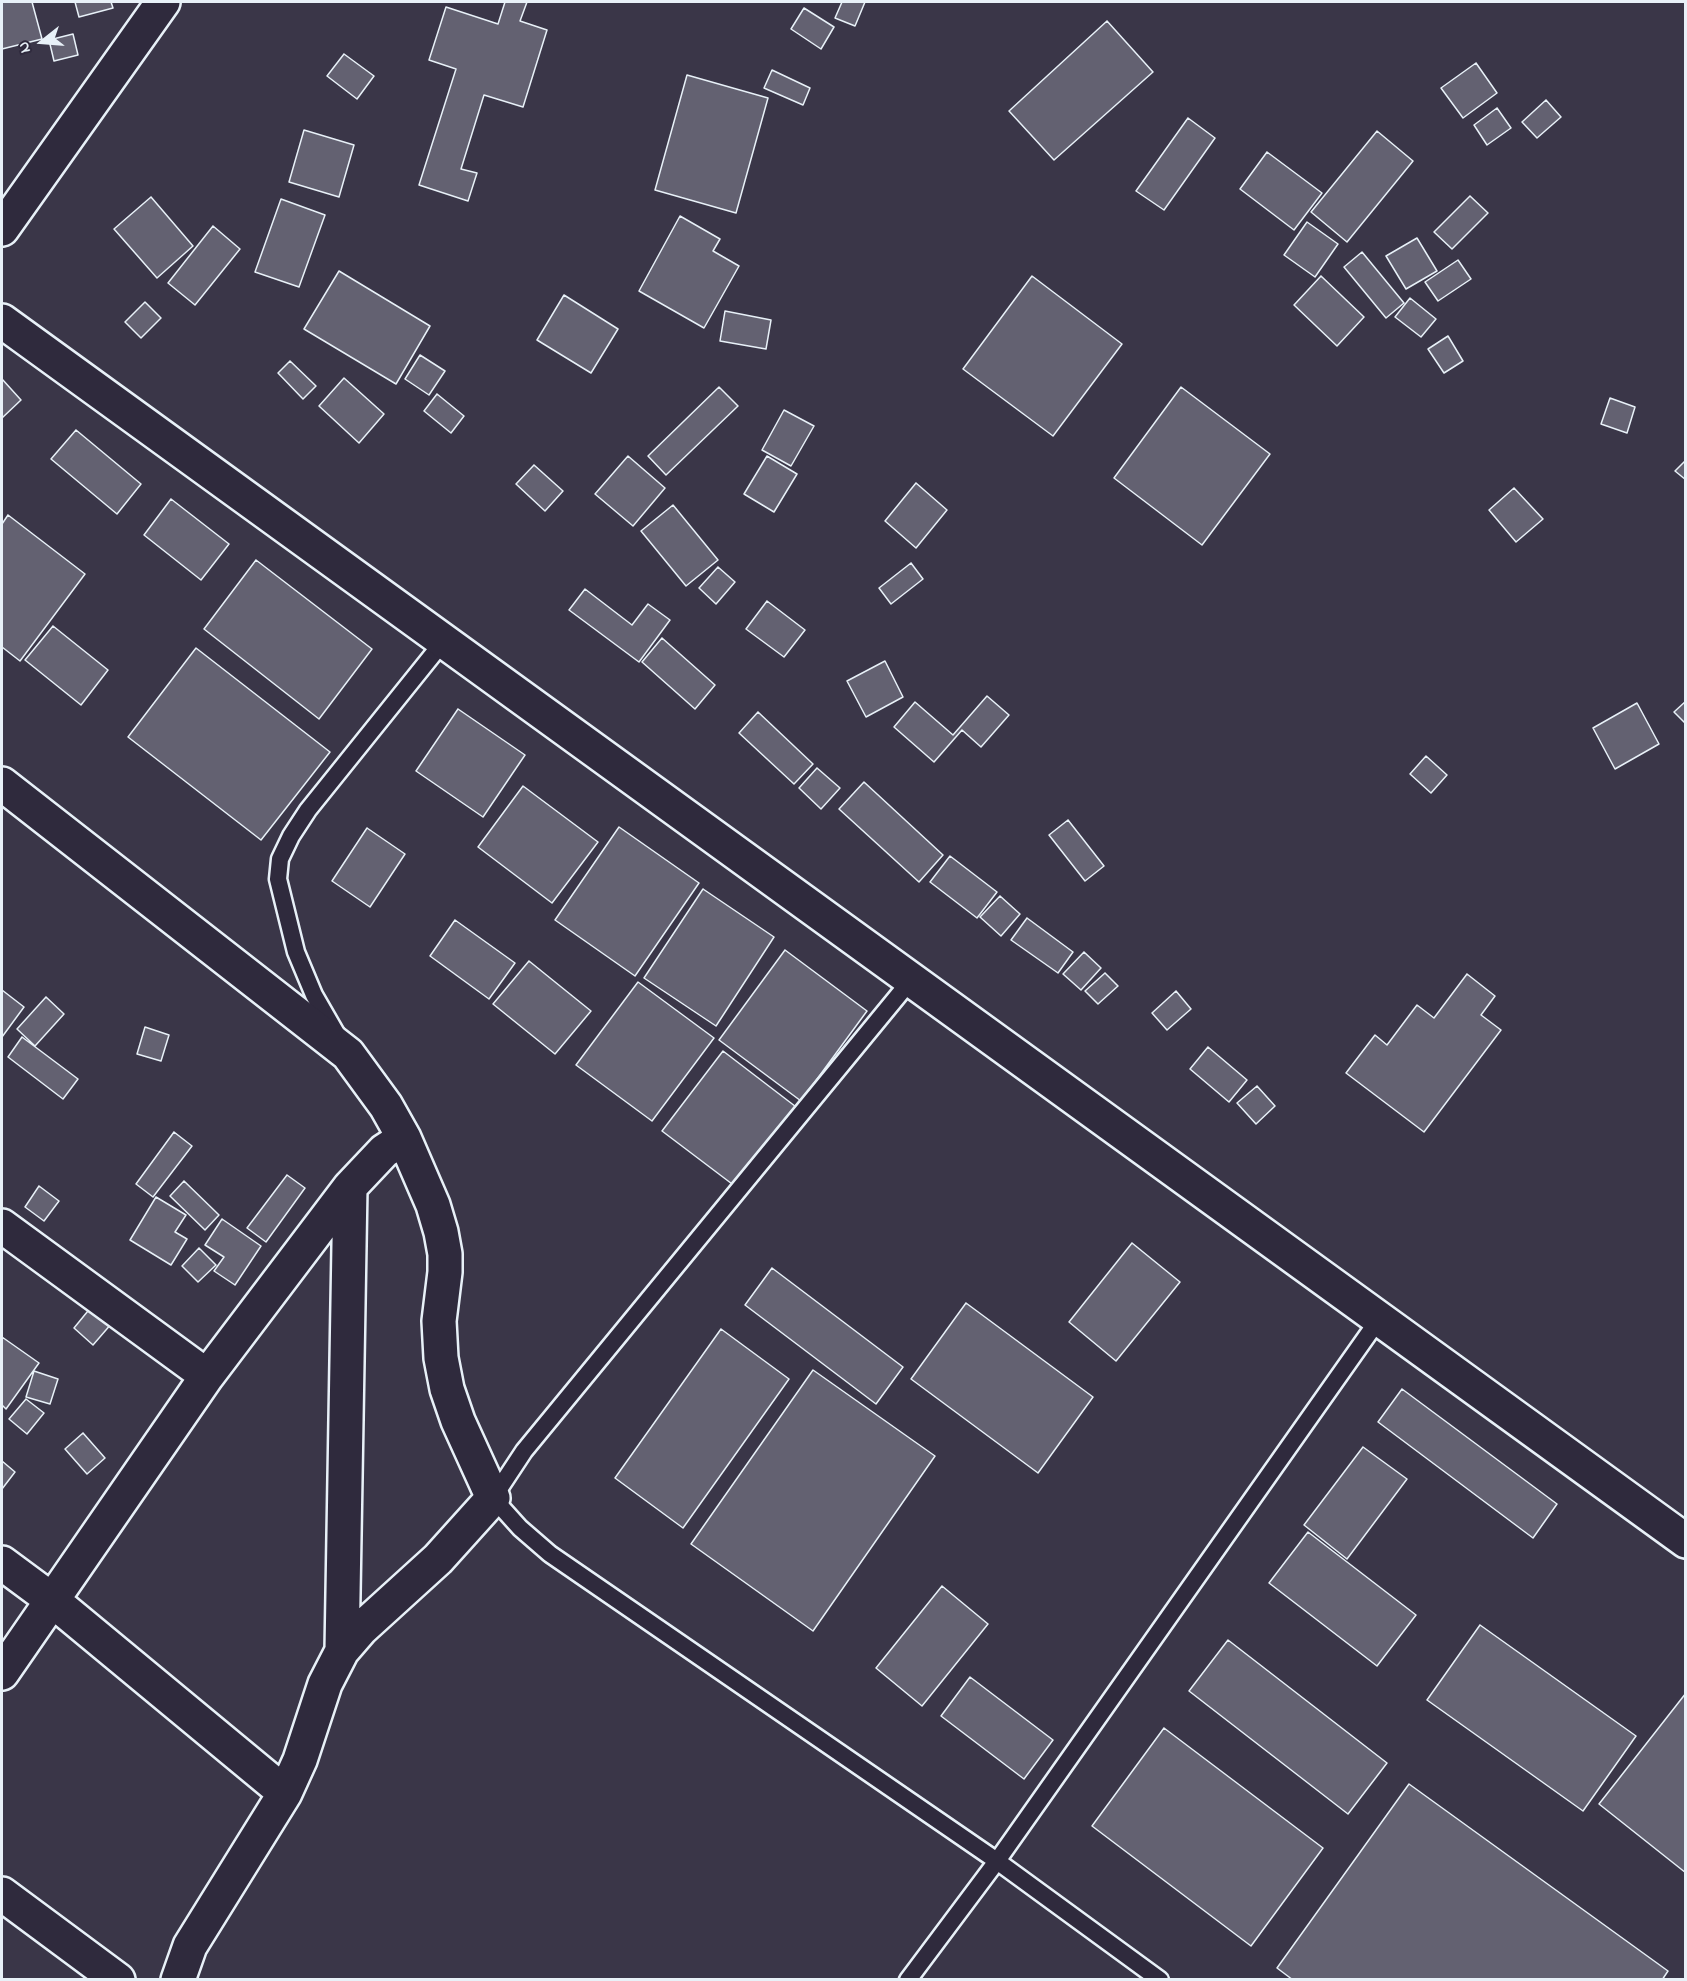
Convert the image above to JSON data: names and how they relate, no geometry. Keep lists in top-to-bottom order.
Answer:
{
  "north": "left"
}
